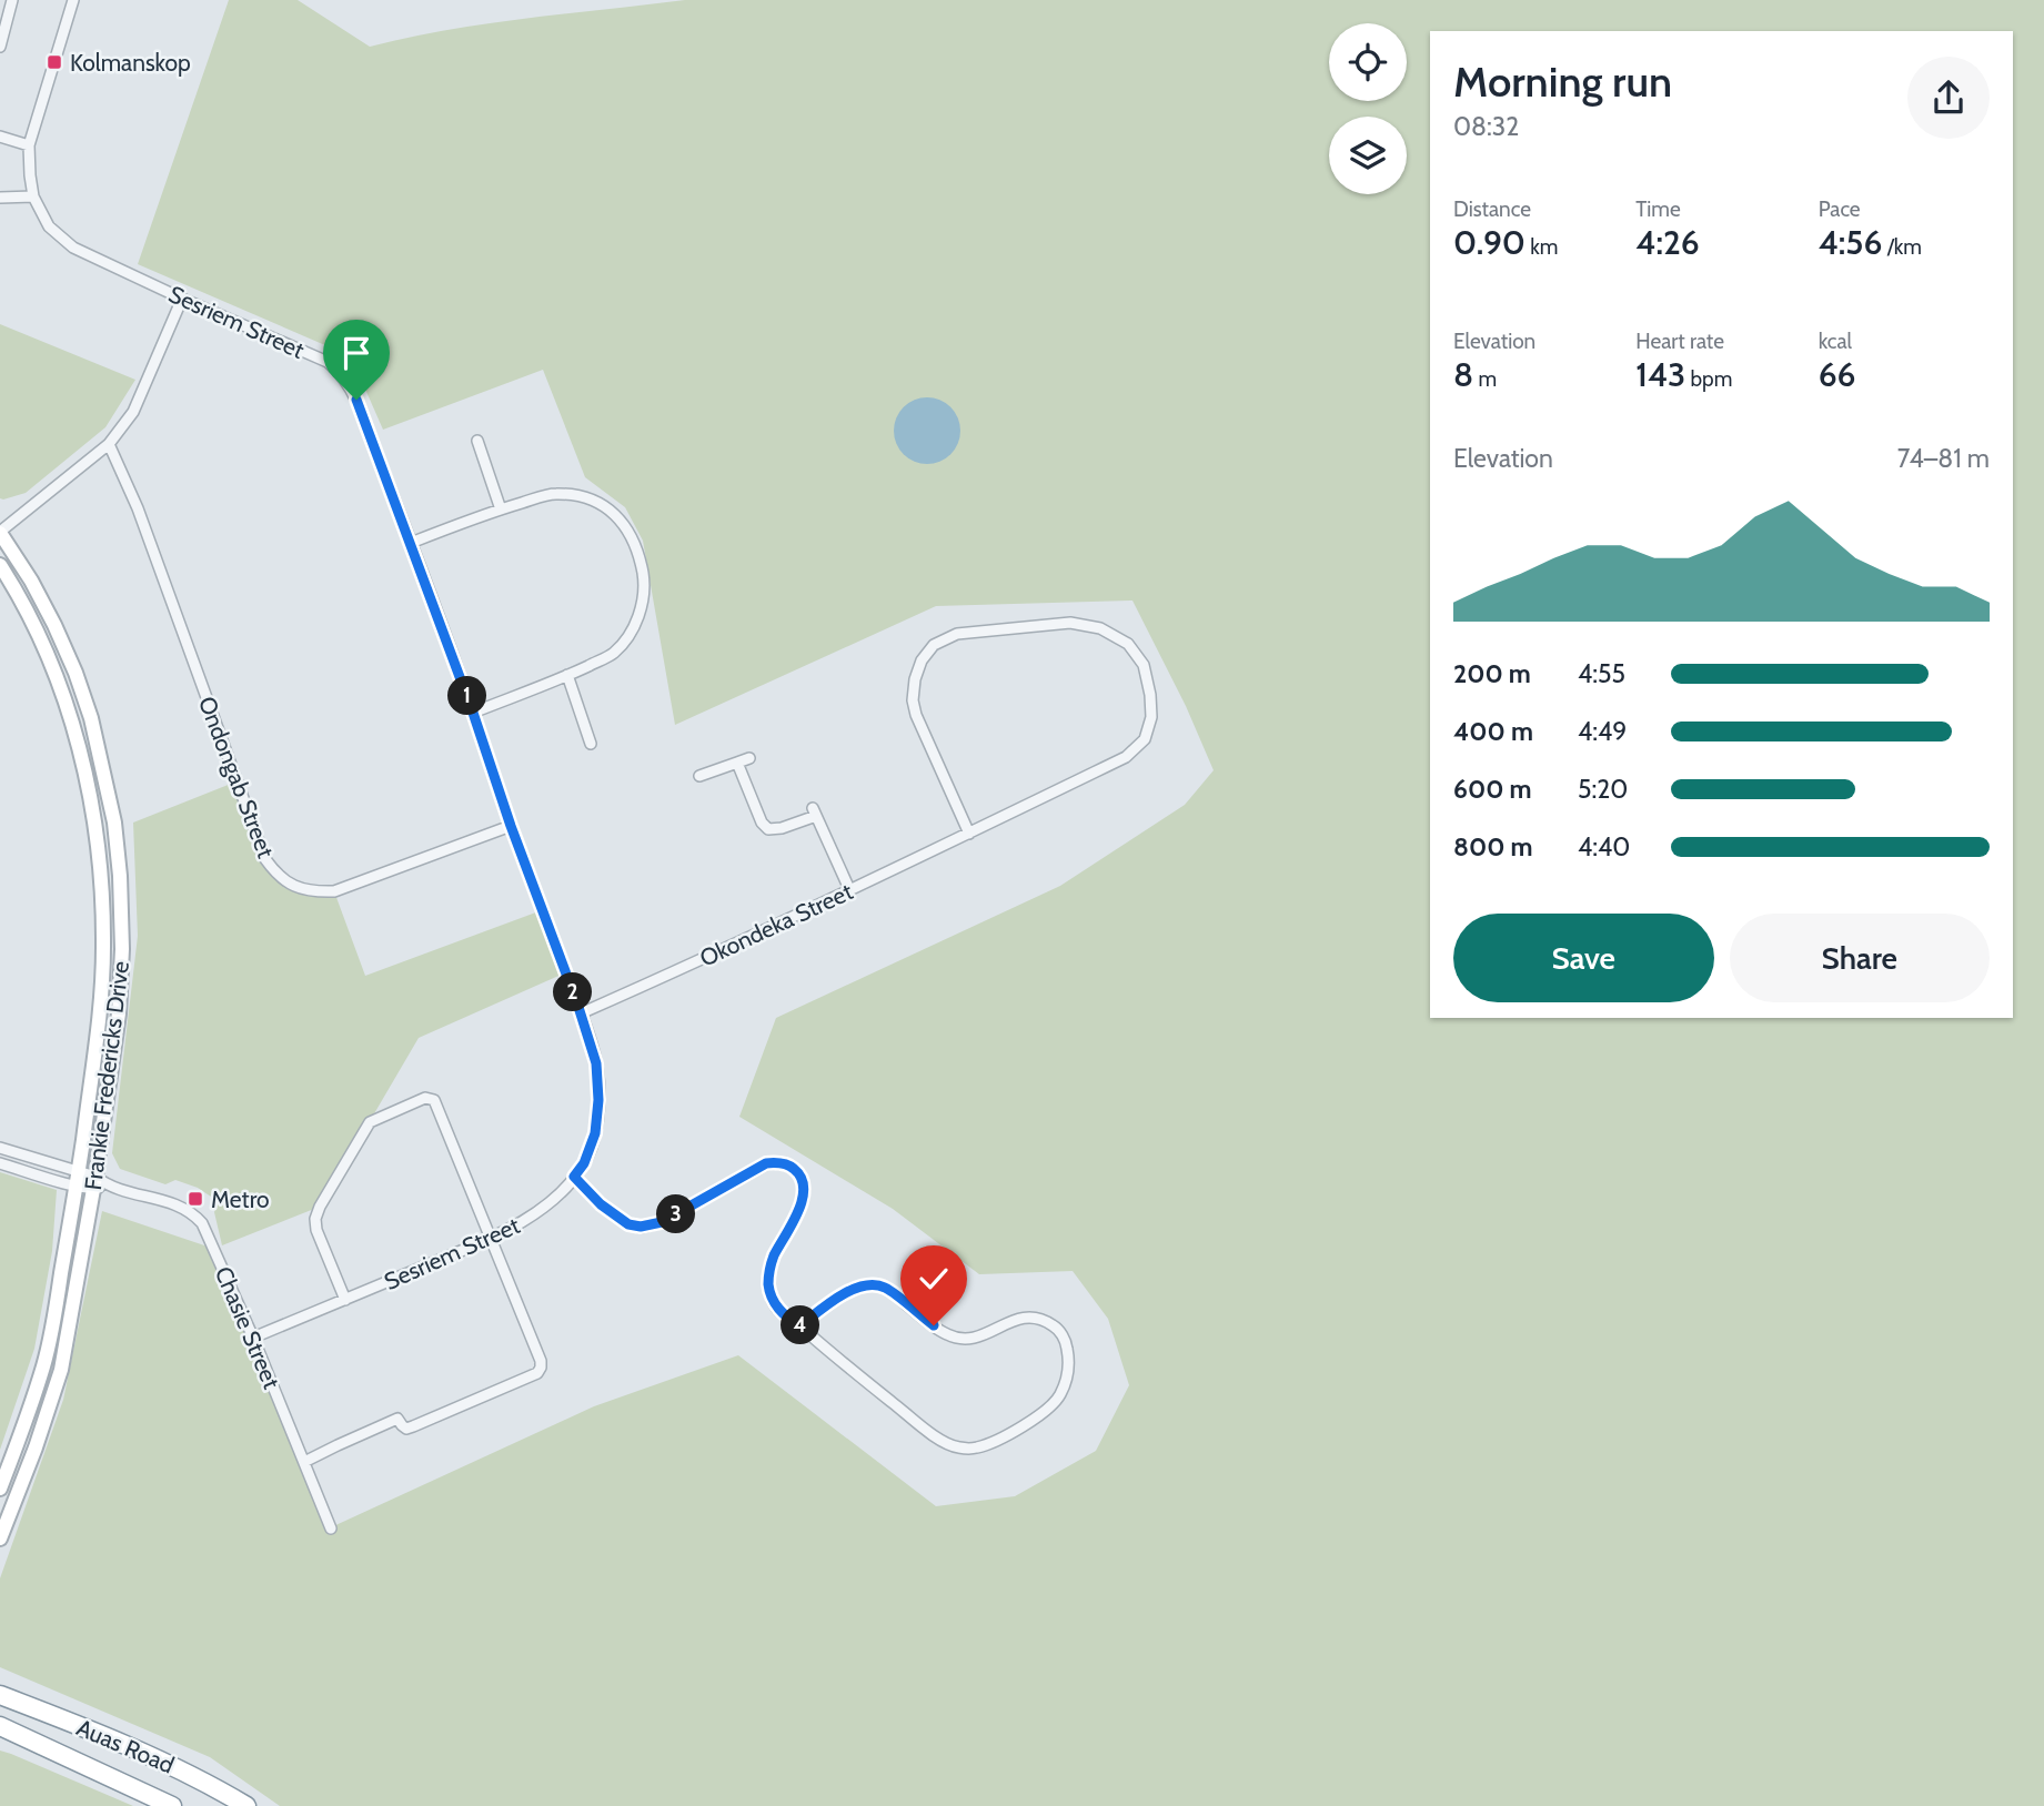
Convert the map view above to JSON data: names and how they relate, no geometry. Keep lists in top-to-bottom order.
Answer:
{
  "streets": {
    "highway": ["Auas Road"],
    "main road": ["Frankie Fredericks Drive"],
    "street": [
      "Sesriem Street",
      "Ondongab Street",
      "Okondeka Street",
      "Chasie Street"
    ]
  },
  "crossings": [
    ["Sesriem Street", "Ondongab Street"],
    ["Sesriem Street", "Okondeka Street"],
    ["Sesriem Street", "Chasie Street"],
    ["Frankie Fredericks Drive", "Chasie Street"]
  ],
  "places": {
    "transit": ["Kolmanskop", "Metro"]
  },
  "page": {
    "heading": ["Morning run", "08:32"],
    "stats": [
      ["Distance", "0.90 km"],
      ["Time", "4:26"],
      ["Pace", "4:56 /km"],
      ["Elevation", "8 m"],
      ["Heart rate", "143 bpm"],
      ["kcal", "66"]
    ],
    "chart": ["Elevation", "74–81 m"],
    "list": [
      {
        "name": "200 m",
        "note": "4:55"
      },
      {
        "name": "400 m",
        "note": "4:49"
      },
      {
        "name": "600 m",
        "note": "5:20"
      },
      {
        "name": "800 m",
        "note": "4:40"
      }
    ],
    "pins": [
      "1",
      "2",
      "3",
      "4"
    ],
    "buttons": ["Save", "Share"]
  }
}
